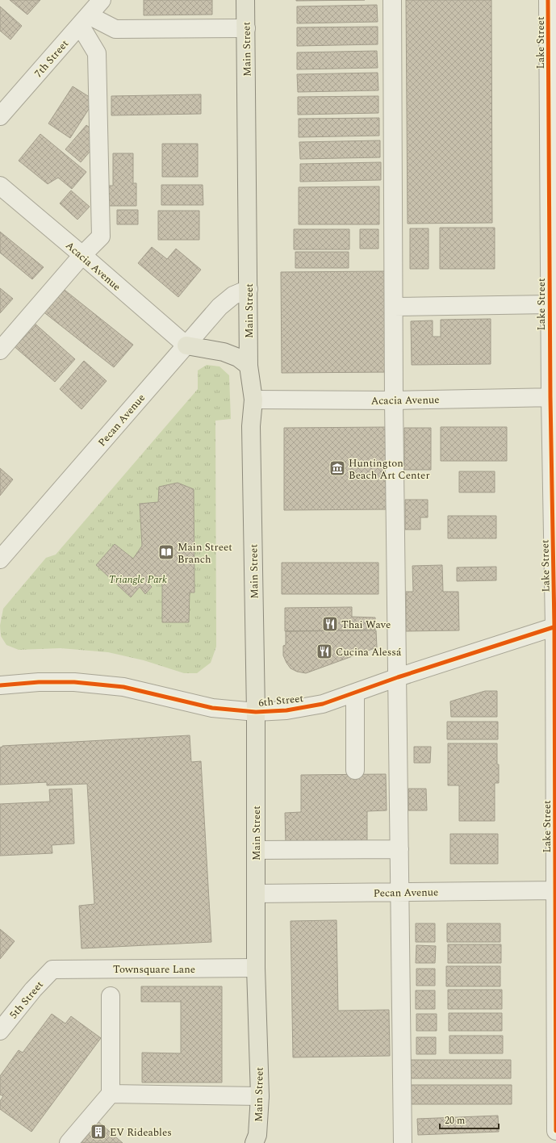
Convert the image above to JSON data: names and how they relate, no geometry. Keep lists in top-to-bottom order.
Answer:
{
  "streets": {
    "main road": ["Main Street"],
    "street": [
      "Lake Street",
      "7th Street",
      "Acacia Avenue",
      "Pecan Avenue",
      "6th Street",
      "Townsquare Lane",
      "5th Street"
    ]
  },
  "crossings": [
    ["Lake Street", "Acacia Avenue"],
    ["Lake Street", "Pecan Avenue"],
    ["Lake Street", "6th Street"],
    ["Main Street", "Acacia Avenue"],
    ["Main Street", "Pecan Avenue"],
    ["Main Street", "6th Street"],
    ["Main Street", "Townsquare Lane"],
    ["Acacia Avenue", "Pecan Avenue"],
    ["Townsquare Lane", "5th Street"]
  ],
  "parks": ["Triangle Park"],
  "places": {
    "museum": ["Huntington Beach Art Center"],
    "library": ["Main Street Branch"],
    "restaurant": ["Thai Wave", "Cucina Alessá"],
    "building": ["EV Rideables"]
  },
  "scale_bar": "20 m"
}
